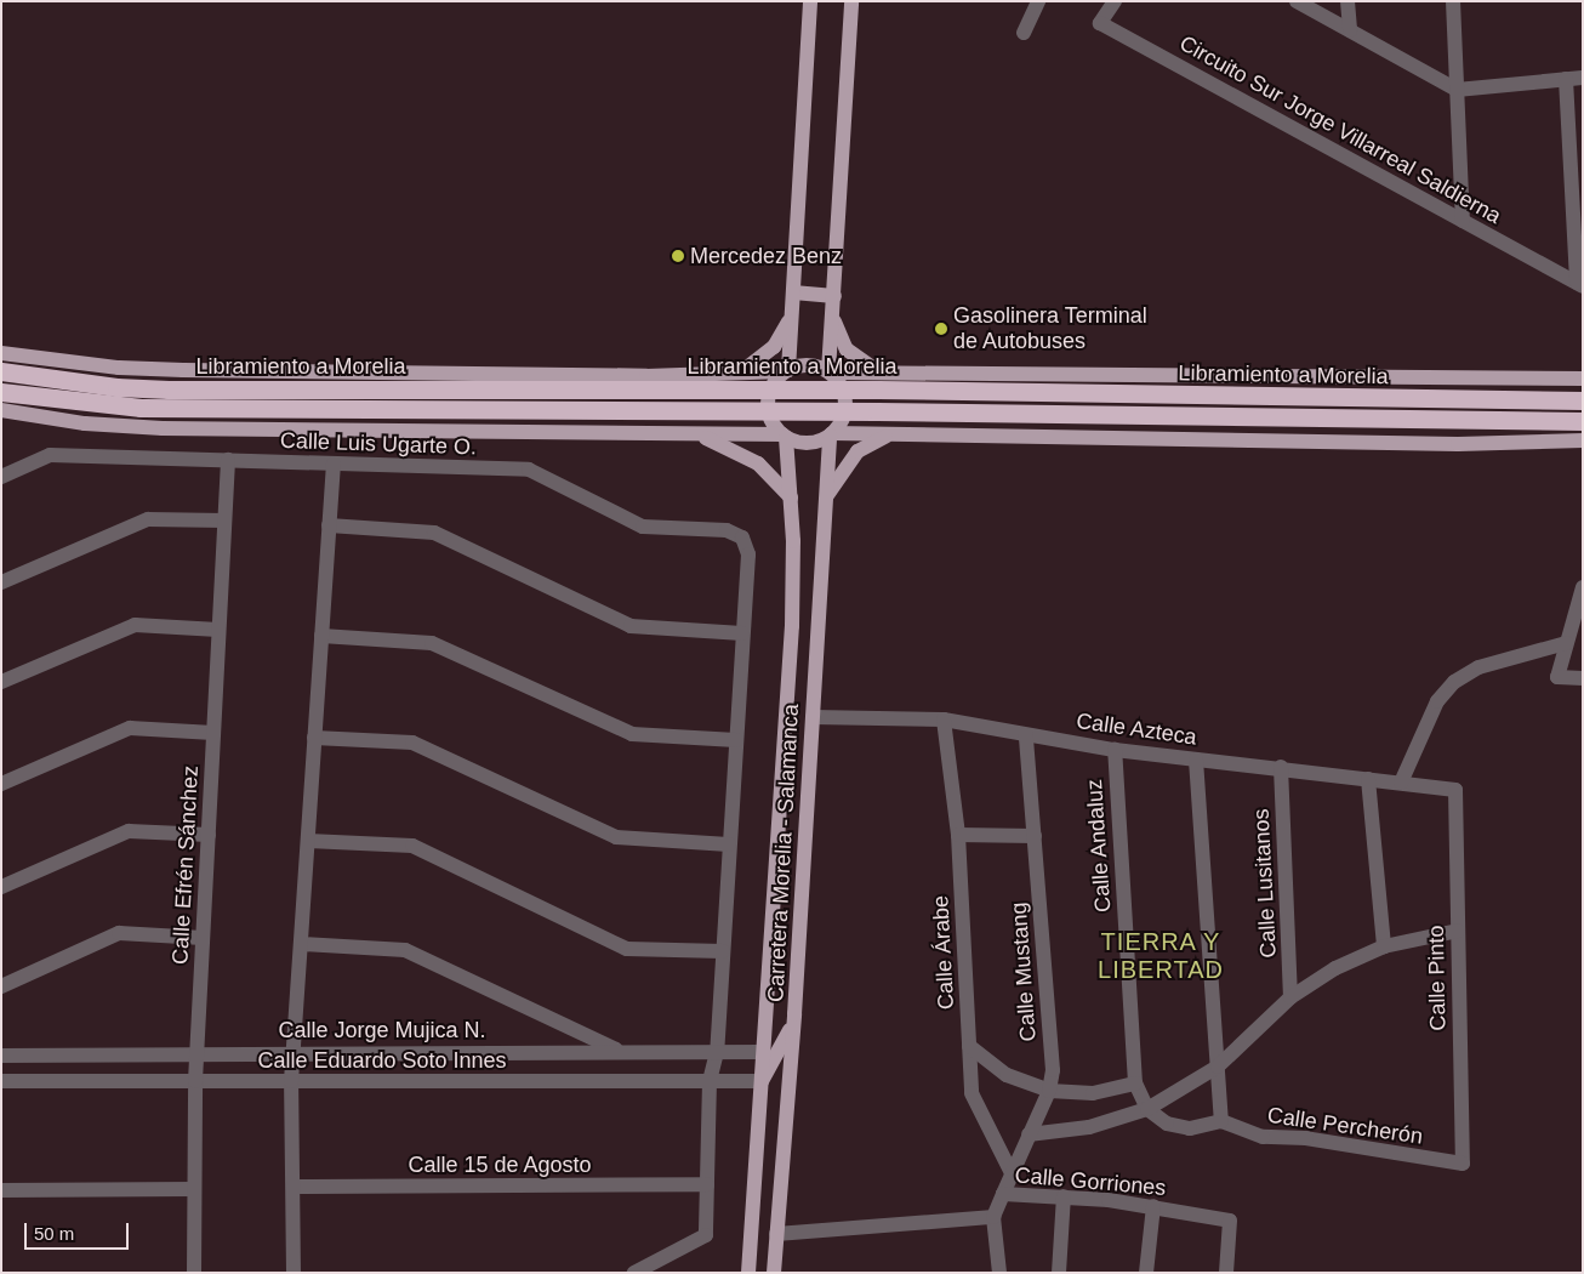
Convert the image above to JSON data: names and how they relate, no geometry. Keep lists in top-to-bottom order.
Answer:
{
  "streets": {
    "highway": ["Libramiento a Morelia"],
    "main road": ["Carretera Morelia - Salamanca"],
    "street": [
      "Circuito Sur Jorge Villarreal Saldierna",
      "Calle Luis Ugarte O.",
      "Calle Azteca",
      "Calle Andaluz",
      "Calle Efrén Sánchez",
      "Calle Lusitanos",
      "Calle Árabe",
      "Calle Mustang",
      "Calle Pinto",
      "Calle Jorge Mujica N.",
      "Calle Eduardo Soto Innes",
      "Calle Percherón",
      "Calle 15 de Agosto",
      "Calle Gorriones"
    ]
  },
  "crossings": [
    ["Calle Luis Ugarte O.", "Calle Efrén Sánchez"],
    ["Calle Azteca", "Calle Andaluz"],
    ["Calle Azteca", "Carretera Morelia - Salamanca"],
    ["Calle Azteca", "Calle Lusitanos"],
    ["Calle Azteca", "Calle Árabe"],
    ["Calle Azteca", "Calle Mustang"],
    ["Calle Azteca", "Calle Pinto"],
    ["Carretera Morelia - Salamanca", "Calle Jorge Mujica N."],
    ["Carretera Morelia - Salamanca", "Calle Eduardo Soto Innes"],
    ["Calle Efrén Sánchez", "Calle Jorge Mujica N."],
    ["Calle Efrén Sánchez", "Calle Eduardo Soto Innes"],
    ["Calle Árabe", "Calle Mustang"],
    ["Calle Mustang", "Calle Gorriones"],
    ["Calle Pinto", "Calle Percherón"]
  ],
  "districts": ["TIERRA Y LIBERTAD"],
  "places": ["Mercedez Benz", "Gasolinera Terminal de Autobuses"],
  "scale_bar": "50 m"
}
